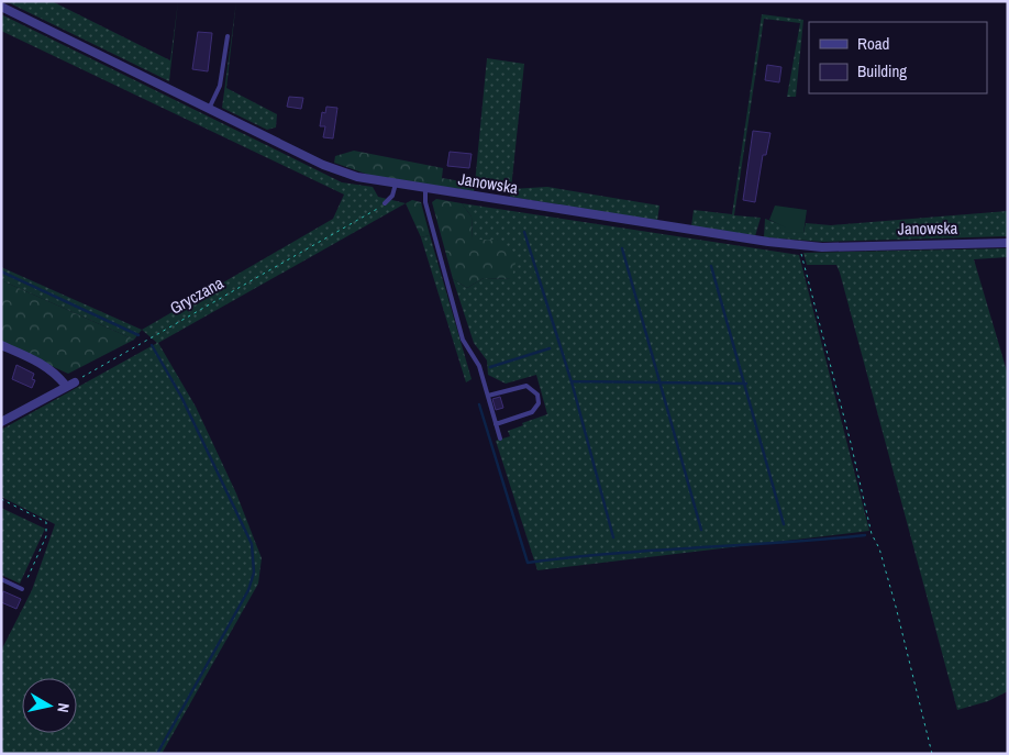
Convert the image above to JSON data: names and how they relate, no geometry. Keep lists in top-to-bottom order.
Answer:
{
  "streets": {
    "street": ["Janowska"],
    "path": ["Gryczana"]
  },
  "legend": ["Road", "Building"],
  "north": "right"
}
